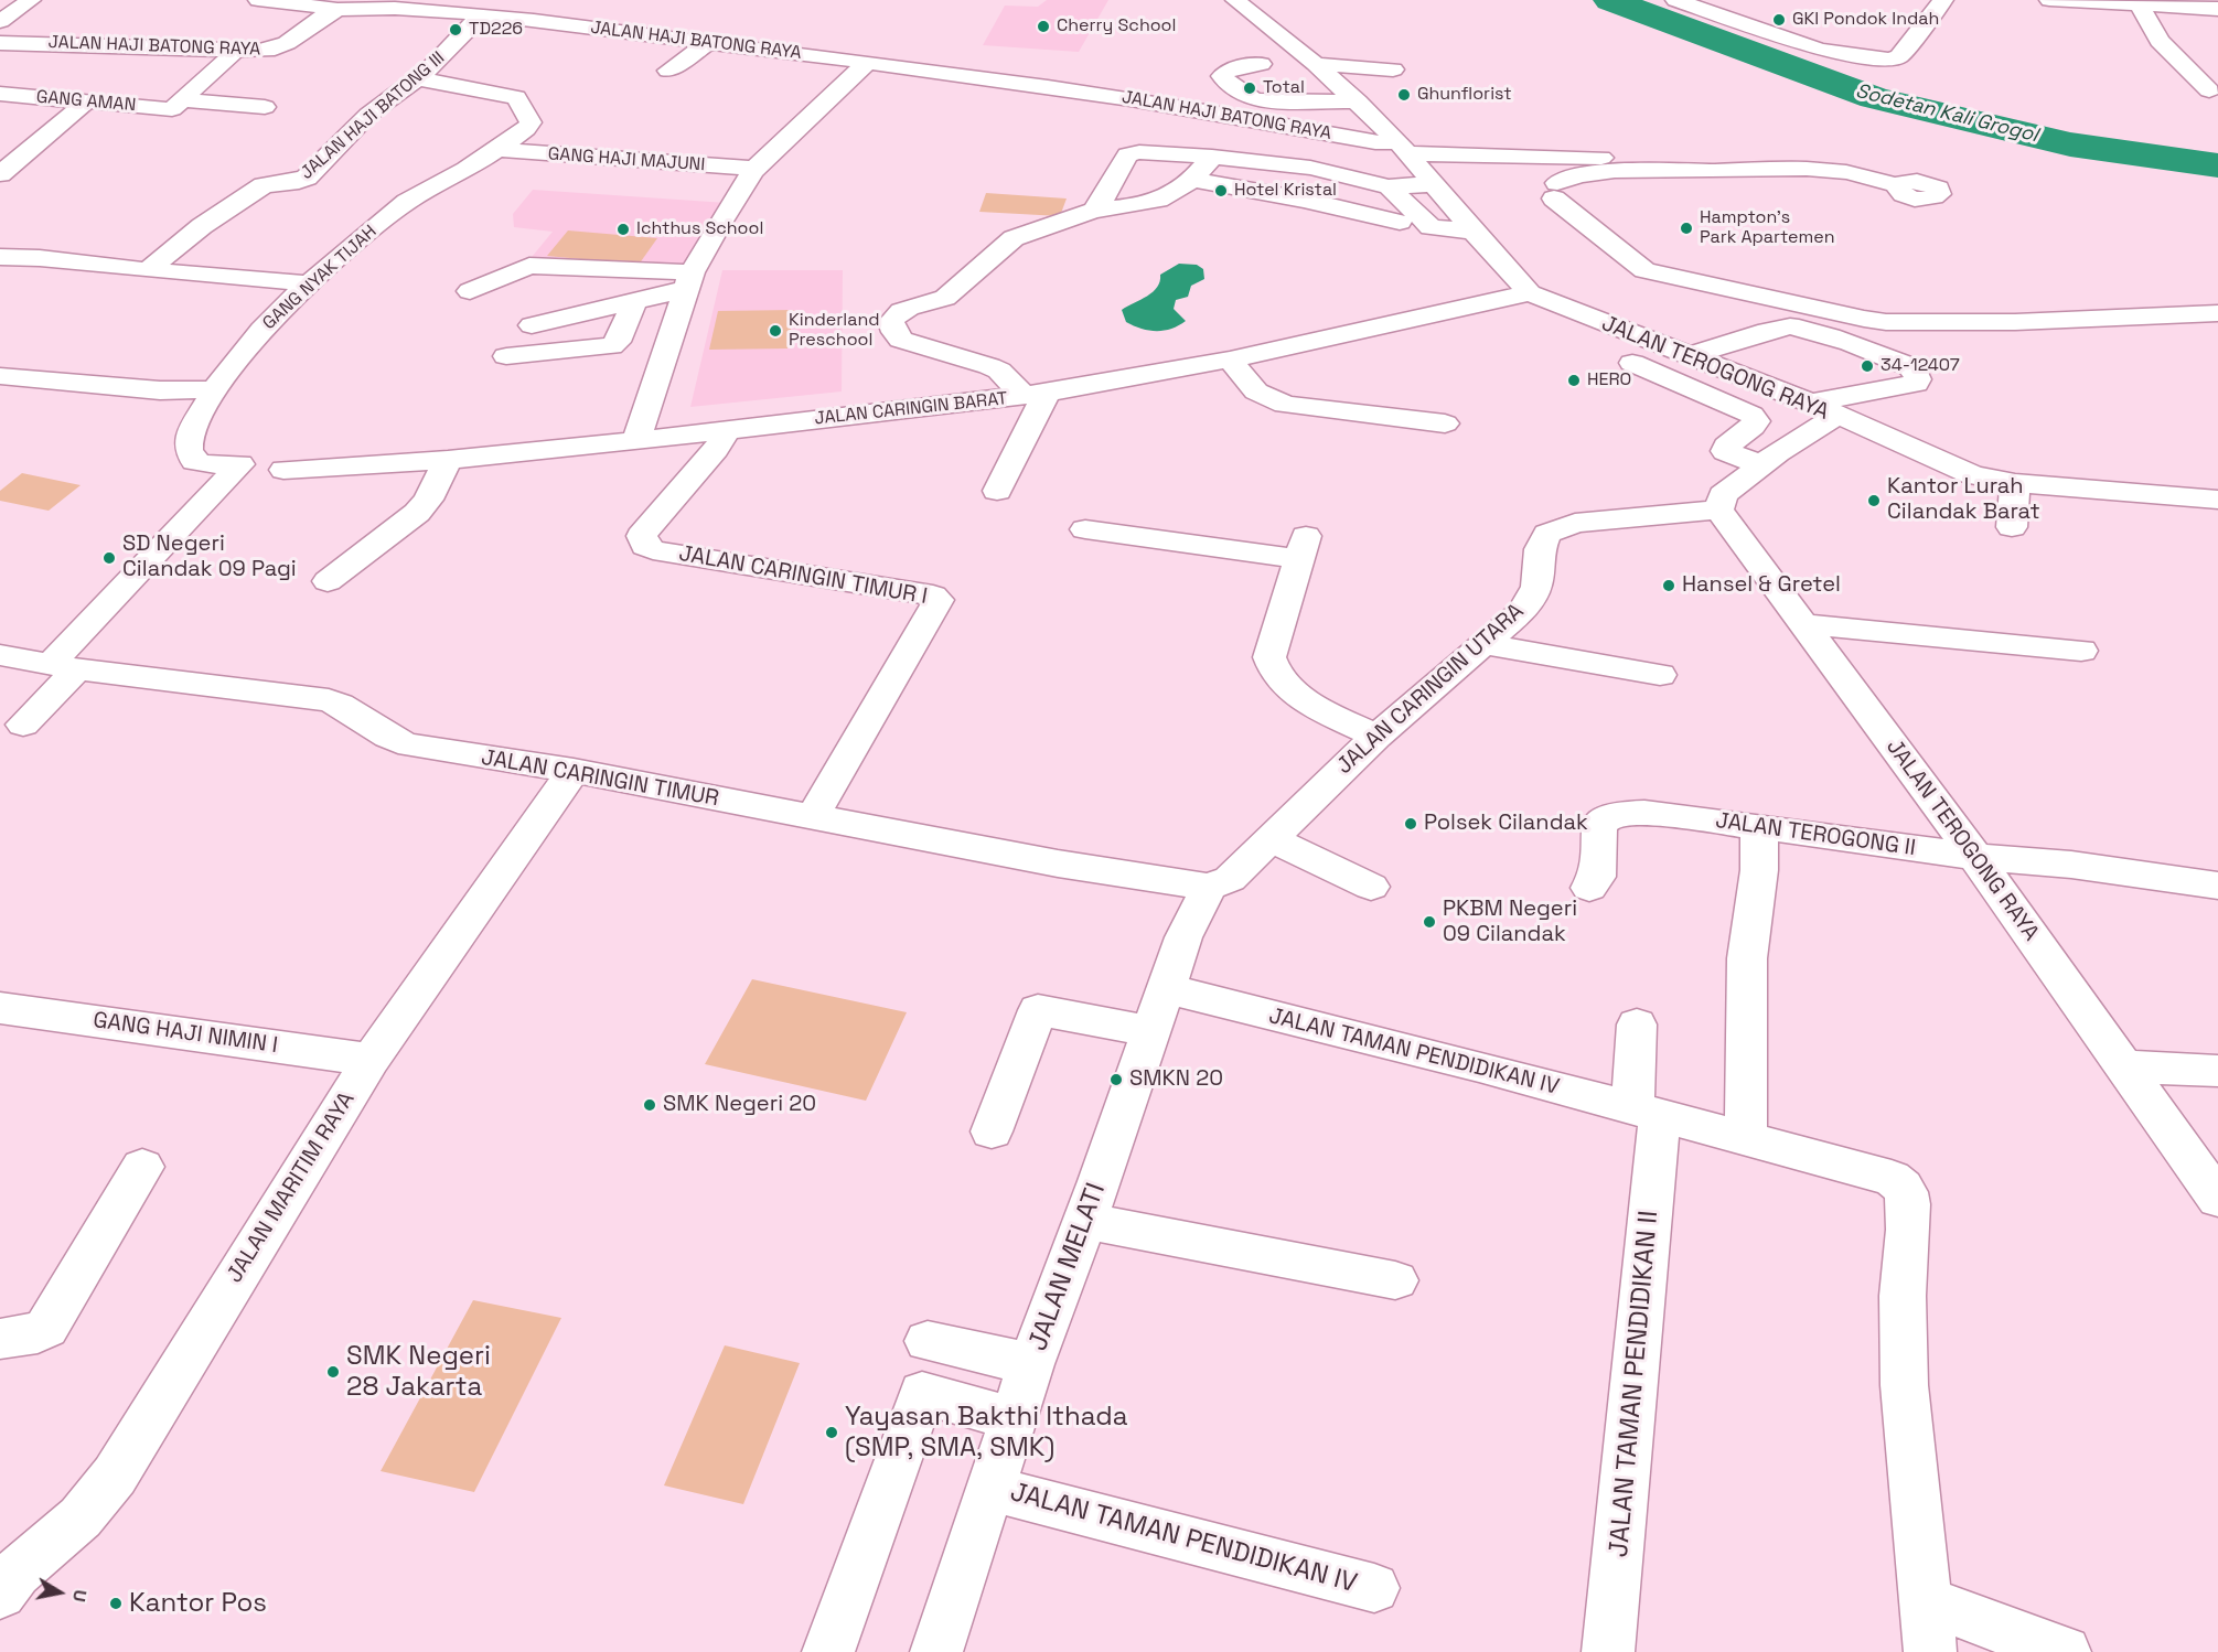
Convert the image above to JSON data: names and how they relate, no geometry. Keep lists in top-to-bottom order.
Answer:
{
  "streets": {
    "street": [
      "JALAN HAJI BATONG RAYA",
      "GANG AMAN",
      "JALAN HAJI BATONG III",
      "GANG HAJI MAJUNI",
      "GANG NYAK TIJAH",
      "JALAN TEROGONG RAYA",
      "JALAN CARINGIN BARAT",
      "JALAN CARINGIN TIMUR I",
      "JALAN CARINGIN UTARA",
      "JALAN CARINGIN TIMUR",
      "JALAN TEROGONG II",
      "GANG HAJI NIMIN I",
      "JALAN TAMAN PENDIDIKAN IV",
      "JALAN MARITIM RAYA",
      "JALAN MELATI",
      "JALAN TAMAN PENDIDIKAN II"
    ]
  },
  "crossings": [
    ["JALAN HAJI BATONG RAYA", "JALAN HAJI BATONG III"],
    ["JALAN HAJI BATONG RAYA", "JALAN TEROGONG RAYA"],
    ["JALAN HAJI BATONG III", "GANG NYAK TIJAH"],
    ["GANG HAJI MAJUNI", "GANG NYAK TIJAH"],
    ["GANG NYAK TIJAH", "JALAN CARINGIN TIMUR"],
    ["JALAN TEROGONG RAYA", "JALAN CARINGIN BARAT"],
    ["JALAN TEROGONG RAYA", "JALAN CARINGIN UTARA"],
    ["JALAN TEROGONG RAYA", "JALAN TEROGONG II"],
    ["JALAN CARINGIN BARAT", "JALAN CARINGIN TIMUR I"],
    ["JALAN CARINGIN TIMUR I", "JALAN CARINGIN TIMUR"],
    ["JALAN CARINGIN UTARA", "JALAN CARINGIN TIMUR"],
    ["JALAN CARINGIN UTARA", "JALAN MELATI"],
    ["JALAN CARINGIN TIMUR", "JALAN MARITIM RAYA"],
    ["JALAN CARINGIN TIMUR", "JALAN MELATI"],
    ["GANG HAJI NIMIN I", "JALAN MARITIM RAYA"],
    ["JALAN TAMAN PENDIDIKAN IV", "JALAN MELATI"],
    ["JALAN TAMAN PENDIDIKAN IV", "JALAN TAMAN PENDIDIKAN II"]
  ],
  "water": ["Sodetan Kali Grogol"],
  "places": [
    "GKI Pondok Indah",
    "Cherry School",
    "TD226",
    "Total",
    "Ghunflorist",
    "Hotel Kristal",
    "Hampton's Park Apartemen",
    "Ichthus School",
    "Kinderland Preschool",
    "34-12407",
    "HERO",
    "Kantor Lurah Cilandak Barat",
    "SD Negeri Cilandak 09 Pagi",
    "Hansel & Gretel",
    "Polsek Cilandak",
    "PKBM Negeri 09 Cilandak",
    "SMKN 20",
    "SMK Negeri 20",
    "SMK Negeri 28 Jakarta",
    "Yayasan Bakthi Ithada (SMP, SMA, SMK)",
    "Kantor Pos"
  ],
  "north": "right"
}
